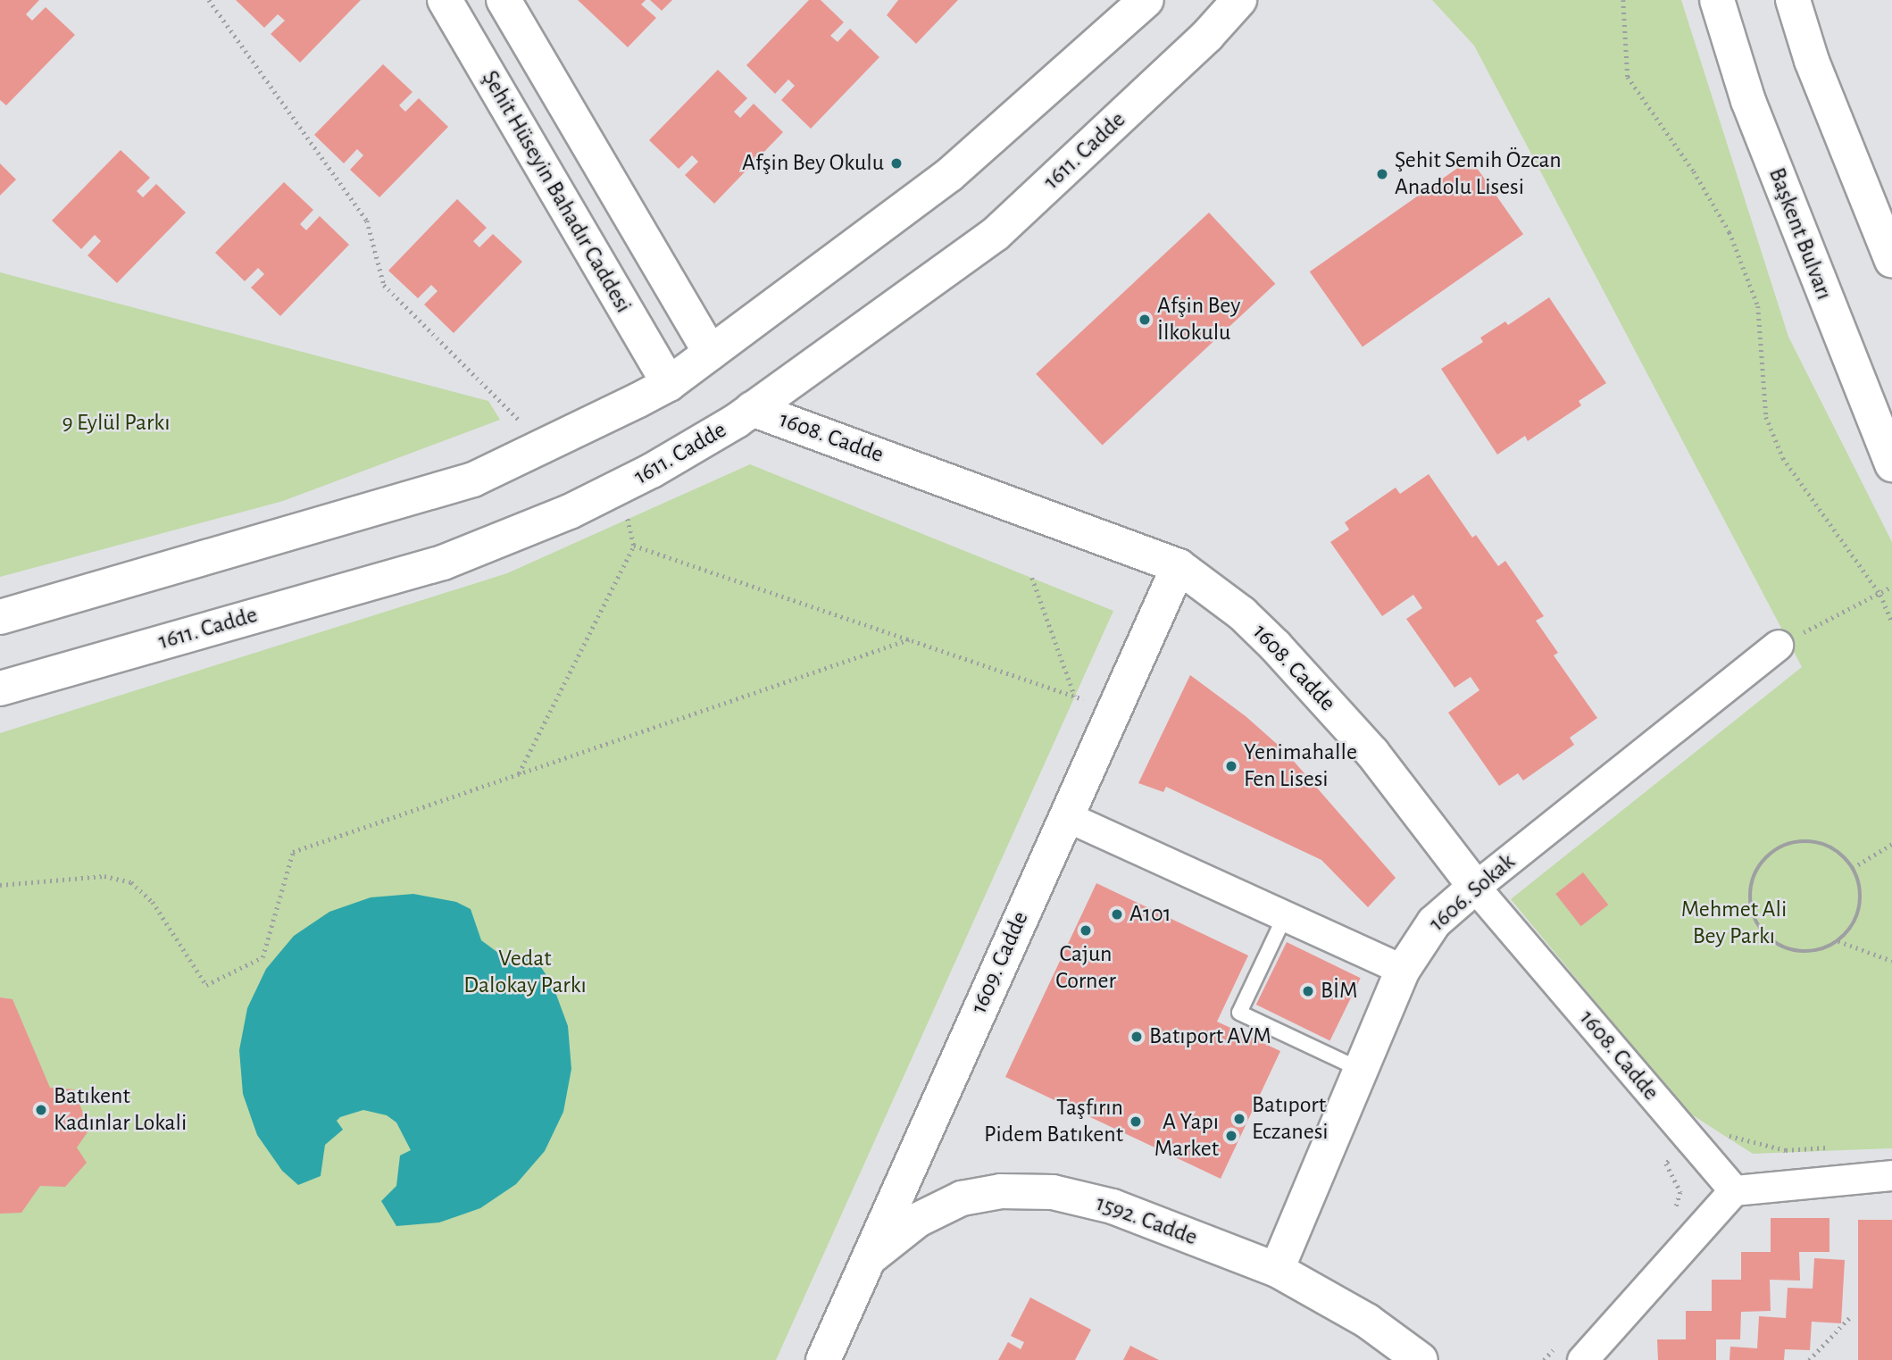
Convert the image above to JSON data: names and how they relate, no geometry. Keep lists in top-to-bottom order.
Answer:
{
  "streets": {
    "street": [
      "1611. Cadde",
      "Şehit Hüseyin Bahadır Caddesi",
      "Başkent Bulvarı",
      "1608. Cadde",
      "1606. Sokak",
      "1609. Cadde",
      "1592. Cadde"
    ]
  },
  "crossings": [
    ["1611. Cadde", "1608. Cadde"],
    ["1608. Cadde", "1606. Sokak"],
    ["1608. Cadde", "1609. Cadde"],
    ["1606. Sokak", "1592. Cadde"],
    ["1609. Cadde", "1592. Cadde"]
  ],
  "parks": ["9 Eylül Parkı", "Mehmet Ali Bey Parkı", "Vedat Dalokay Parkı"],
  "places": [
    "Afşin Bey Okulu",
    "Şehit Semih Özcan Anadolu Lisesi",
    "Afşin Bey İlkokulu",
    "Yenimahalle Fen Lisesi",
    "A101",
    "Cajun Corner",
    "BİM",
    "Batıport AVM",
    "Batıkent Kadınlar Lokali",
    "Batıport Eczanesi",
    "Taşfırın Pidem Batıkent",
    "A Yapı Market"
  ]
}
